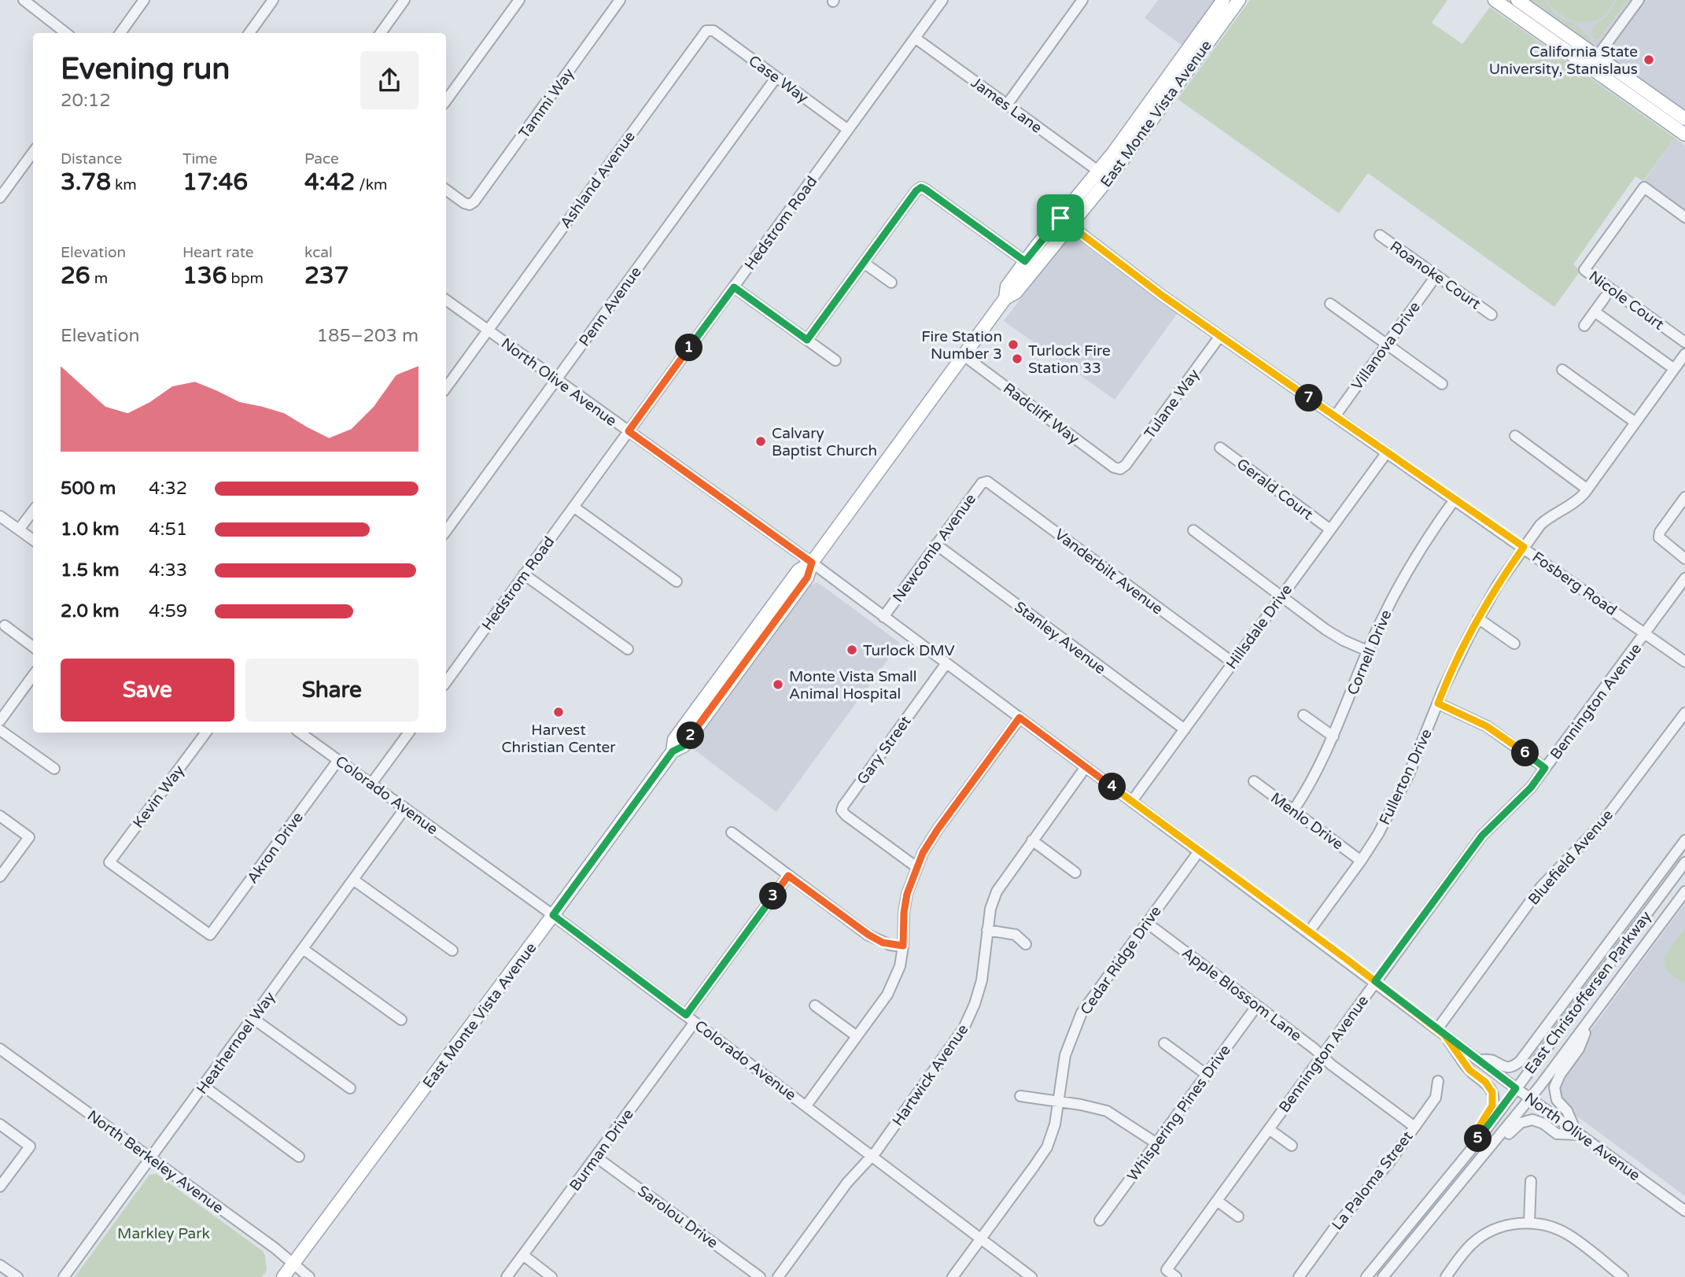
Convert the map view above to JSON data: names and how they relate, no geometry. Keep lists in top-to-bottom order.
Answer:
{
  "streets": {
    "main road": ["East Monte Vista Avenue"],
    "street": [
      "Case Way",
      "Tammi Way",
      "James Lane",
      "Ashland Avenue",
      "Hedstrom Road",
      "Roanoke Court",
      "Nicole Court",
      "Penn Avenue",
      "Villanova Drive",
      "North Olive Avenue",
      "Tulane Way",
      "Radcliff Way",
      "Gerald Court",
      "Newcomb Avenue",
      "Vanderbilt Avenue",
      "Fosberg Road",
      "Hillsdale Drive",
      "Stanley Avenue",
      "Cornell Drive",
      "Bennington Avenue",
      "Gary Street",
      "Fullerton Drive",
      "Colorado Avenue",
      "Kevin Way",
      "Menlo Drive",
      "Akron Drive",
      "Bluefield Avenue",
      "Cedar Ridge Drive",
      "East Christoffersen Parkway",
      "Apple Blossom Lane",
      "Heathernoel Way",
      "Hartwick Avenue",
      "Whispering Pines Drive",
      "Burman Drive",
      "North Berkeley Avenue",
      "La Paloma Street",
      "Sarolou Drive"
    ]
  },
  "crossings": [
    ["Case Way", "Ashland Avenue"],
    ["Case Way", "Hedstrom Road"],
    ["Case Way", "Penn Avenue"],
    ["James Lane", "East Monte Vista Avenue"],
    ["James Lane", "Hedstrom Road"],
    ["East Monte Vista Avenue", "North Olive Avenue"],
    ["East Monte Vista Avenue", "Radcliff Way"],
    ["East Monte Vista Avenue", "Fosberg Road"],
    ["East Monte Vista Avenue", "Colorado Avenue"],
    ["East Monte Vista Avenue", "North Berkeley Avenue"],
    ["Ashland Avenue", "North Olive Avenue"],
    ["Hedstrom Road", "North Olive Avenue"],
    ["Roanoke Court", "Villanova Drive"],
    ["Penn Avenue", "North Olive Avenue"],
    ["Villanova Drive", "Fosberg Road"],
    ["North Olive Avenue", "Newcomb Avenue"],
    ["North Olive Avenue", "Hillsdale Drive"],
    ["North Olive Avenue", "Bennington Avenue"],
    ["North Olive Avenue", "Gary Street"],
    ["North Olive Avenue", "Fullerton Drive"],
    ["North Olive Avenue", "Bluefield Avenue"],
    ["North Olive Avenue", "Cedar Ridge Drive"],
    ["North Olive Avenue", "East Christoffersen Parkway"],
    ["North Olive Avenue", "Hartwick Avenue"],
    ["Tulane Way", "Radcliff Way"],
    ["Tulane Way", "Fosberg Road"],
    ["Gerald Court", "Hillsdale Drive"],
    ["Newcomb Avenue", "Vanderbilt Avenue"],
    ["Newcomb Avenue", "Stanley Avenue"],
    ["Vanderbilt Avenue", "Hillsdale Drive"],
    ["Fosberg Road", "Hillsdale Drive"],
    ["Fosberg Road", "Cornell Drive"],
    ["Fosberg Road", "Bennington Avenue"],
    ["Fosberg Road", "Fullerton Drive"],
    ["Hillsdale Drive", "Stanley Avenue"],
    ["Cornell Drive", "Menlo Drive"],
    ["Bennington Avenue", "Apple Blossom Lane"],
    ["Fullerton Drive", "Menlo Drive"],
    ["Colorado Avenue", "Akron Drive"],
    ["Colorado Avenue", "Cedar Ridge Drive"],
    ["Colorado Avenue", "Heathernoel Way"],
    ["Colorado Avenue", "Hartwick Avenue"],
    ["Colorado Avenue", "Burman Drive"],
    ["Kevin Way", "Akron Drive"],
    ["Cedar Ridge Drive", "Apple Blossom Lane"],
    ["Apple Blossom Lane", "Whispering Pines Drive"],
    ["Apple Blossom Lane", "La Paloma Street"],
    ["Heathernoel Way", "North Berkeley Avenue"],
    ["Burman Drive", "Sarolou Drive"]
  ],
  "parks": ["Markley Park"],
  "places": [
    "California State University, Stanislaus",
    "Fire Station Number 3",
    "Turlock Fire Station 33",
    "Calvary Baptist Church",
    "Turlock DMV",
    "Monte Vista Small Animal Hospital",
    "Harvest Christian Center"
  ],
  "page": {
    "heading": ["Evening run", "20:12"],
    "stats": [
      ["Distance", "3.78 km"],
      ["Time", "17:46"],
      ["Pace", "4:42 /km"],
      ["Elevation", "26 m"],
      ["Heart rate", "136 bpm"],
      ["kcal", "237"]
    ],
    "chart": ["Elevation", "185–203 m"],
    "pins": [
      "1",
      "7",
      "2",
      "6",
      "4",
      "3",
      "5"
    ],
    "list": [
      {
        "name": "500 m",
        "note": "4:32"
      },
      {
        "name": "1.0 km",
        "note": "4:51"
      },
      {
        "name": "1.5 km",
        "note": "4:33"
      },
      {
        "name": "2.0 km",
        "note": "4:59"
      }
    ],
    "buttons": ["Save", "Share"]
  }
}
